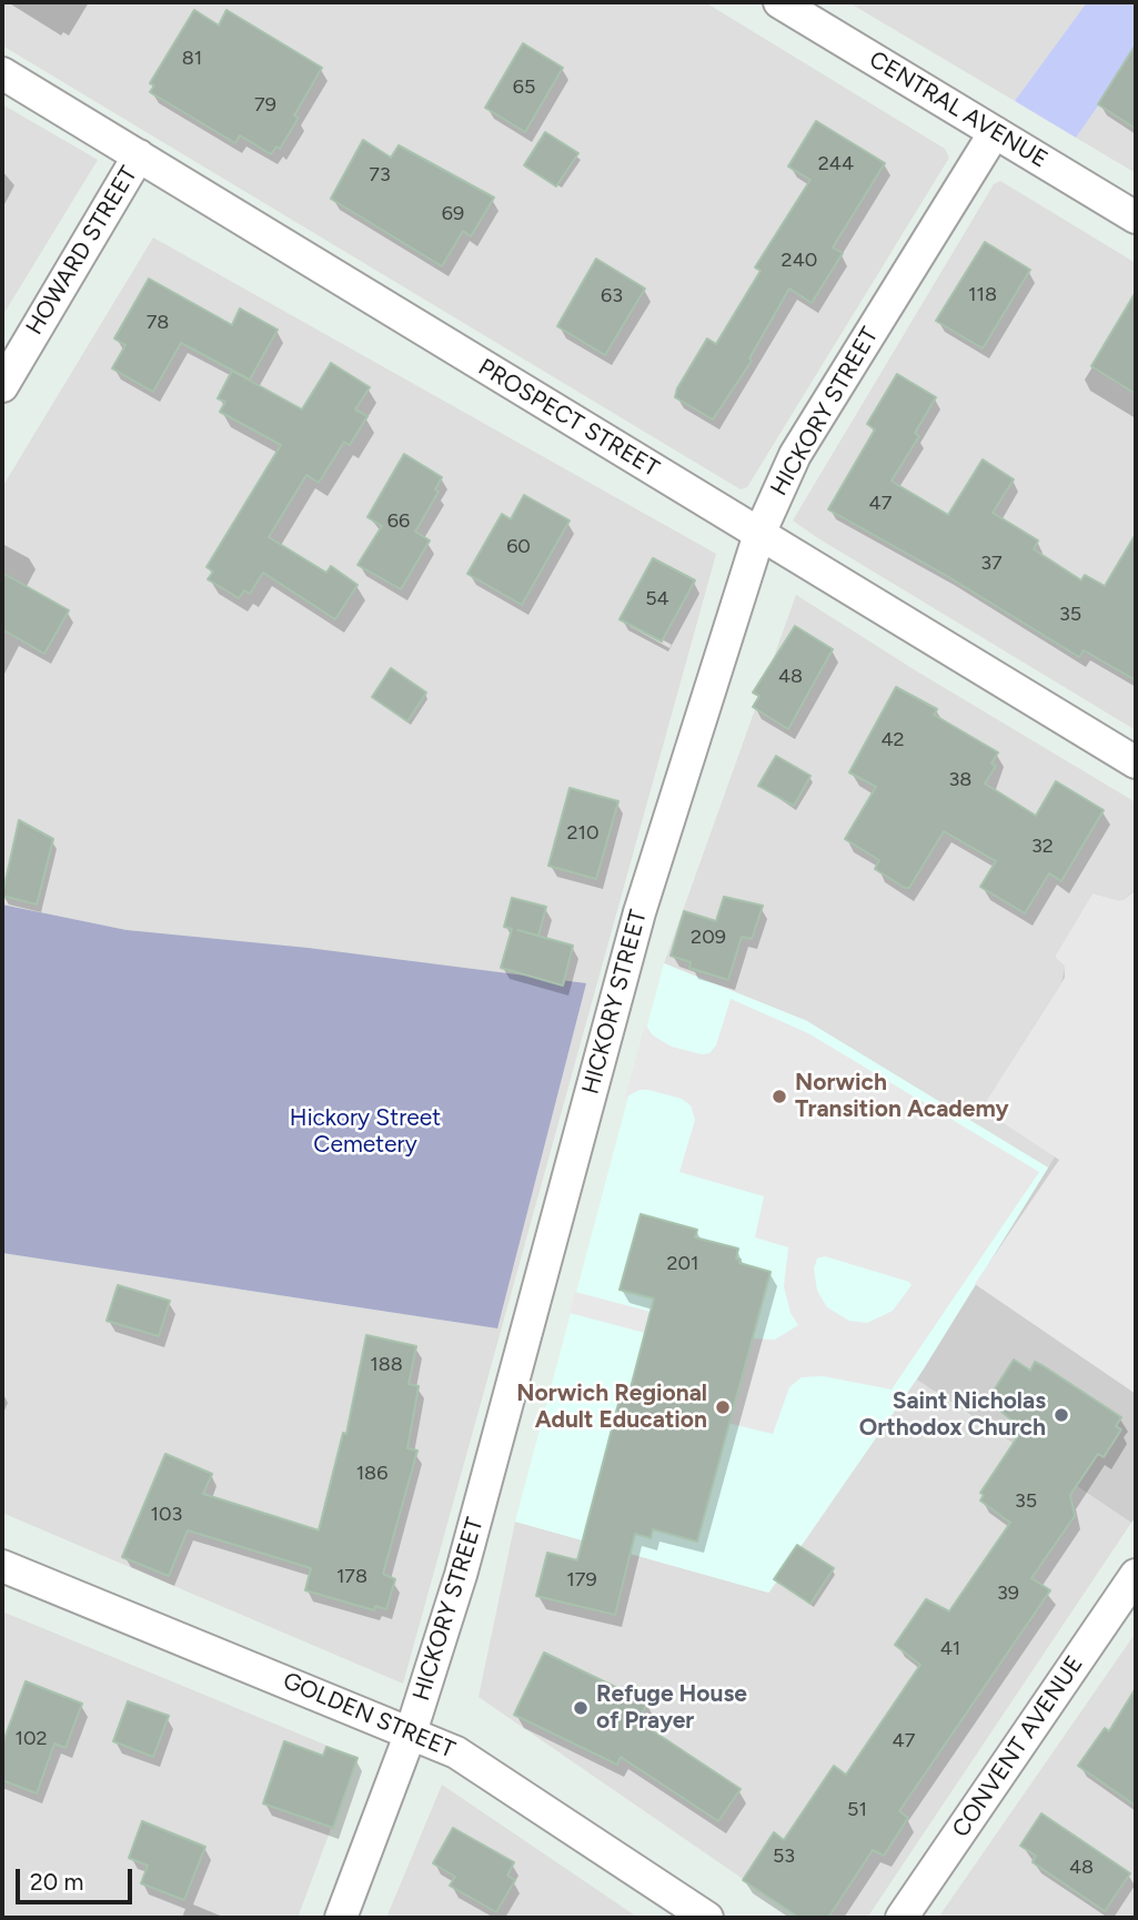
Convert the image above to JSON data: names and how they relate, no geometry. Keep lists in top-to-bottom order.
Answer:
{
  "streets": {
    "street": [
      "CENTRAL AVENUE",
      "HOWARD STREET",
      "HICKORY STREET",
      "PROSPECT STREET",
      "GOLDEN STREET",
      "CONVENT AVENUE"
    ]
  },
  "crossings": [
    ["CENTRAL AVENUE", "HICKORY STREET"],
    ["HOWARD STREET", "PROSPECT STREET"],
    ["HICKORY STREET", "PROSPECT STREET"],
    ["HICKORY STREET", "GOLDEN STREET"]
  ],
  "parks": ["Hickory Street Cemetery"],
  "places": [
    "Norwich Transition Academy",
    "Norwich Regional Adult Education",
    "Saint Nicholas Orthodox Church",
    "Refuge House of Prayer"
  ],
  "house_numbers": [
    "81",
    "65",
    "79",
    "244",
    "73",
    "69",
    "240",
    "118",
    "63",
    "78",
    "47",
    "66",
    "60",
    "37",
    "54",
    "35",
    "48",
    "42",
    "38",
    "210",
    "32",
    "209",
    "201",
    "188",
    "186",
    "35",
    "103",
    "178",
    "179",
    "39",
    "41",
    "102",
    "47",
    "51",
    "53",
    "48"
  ],
  "scale_bar": "20 m"
}
